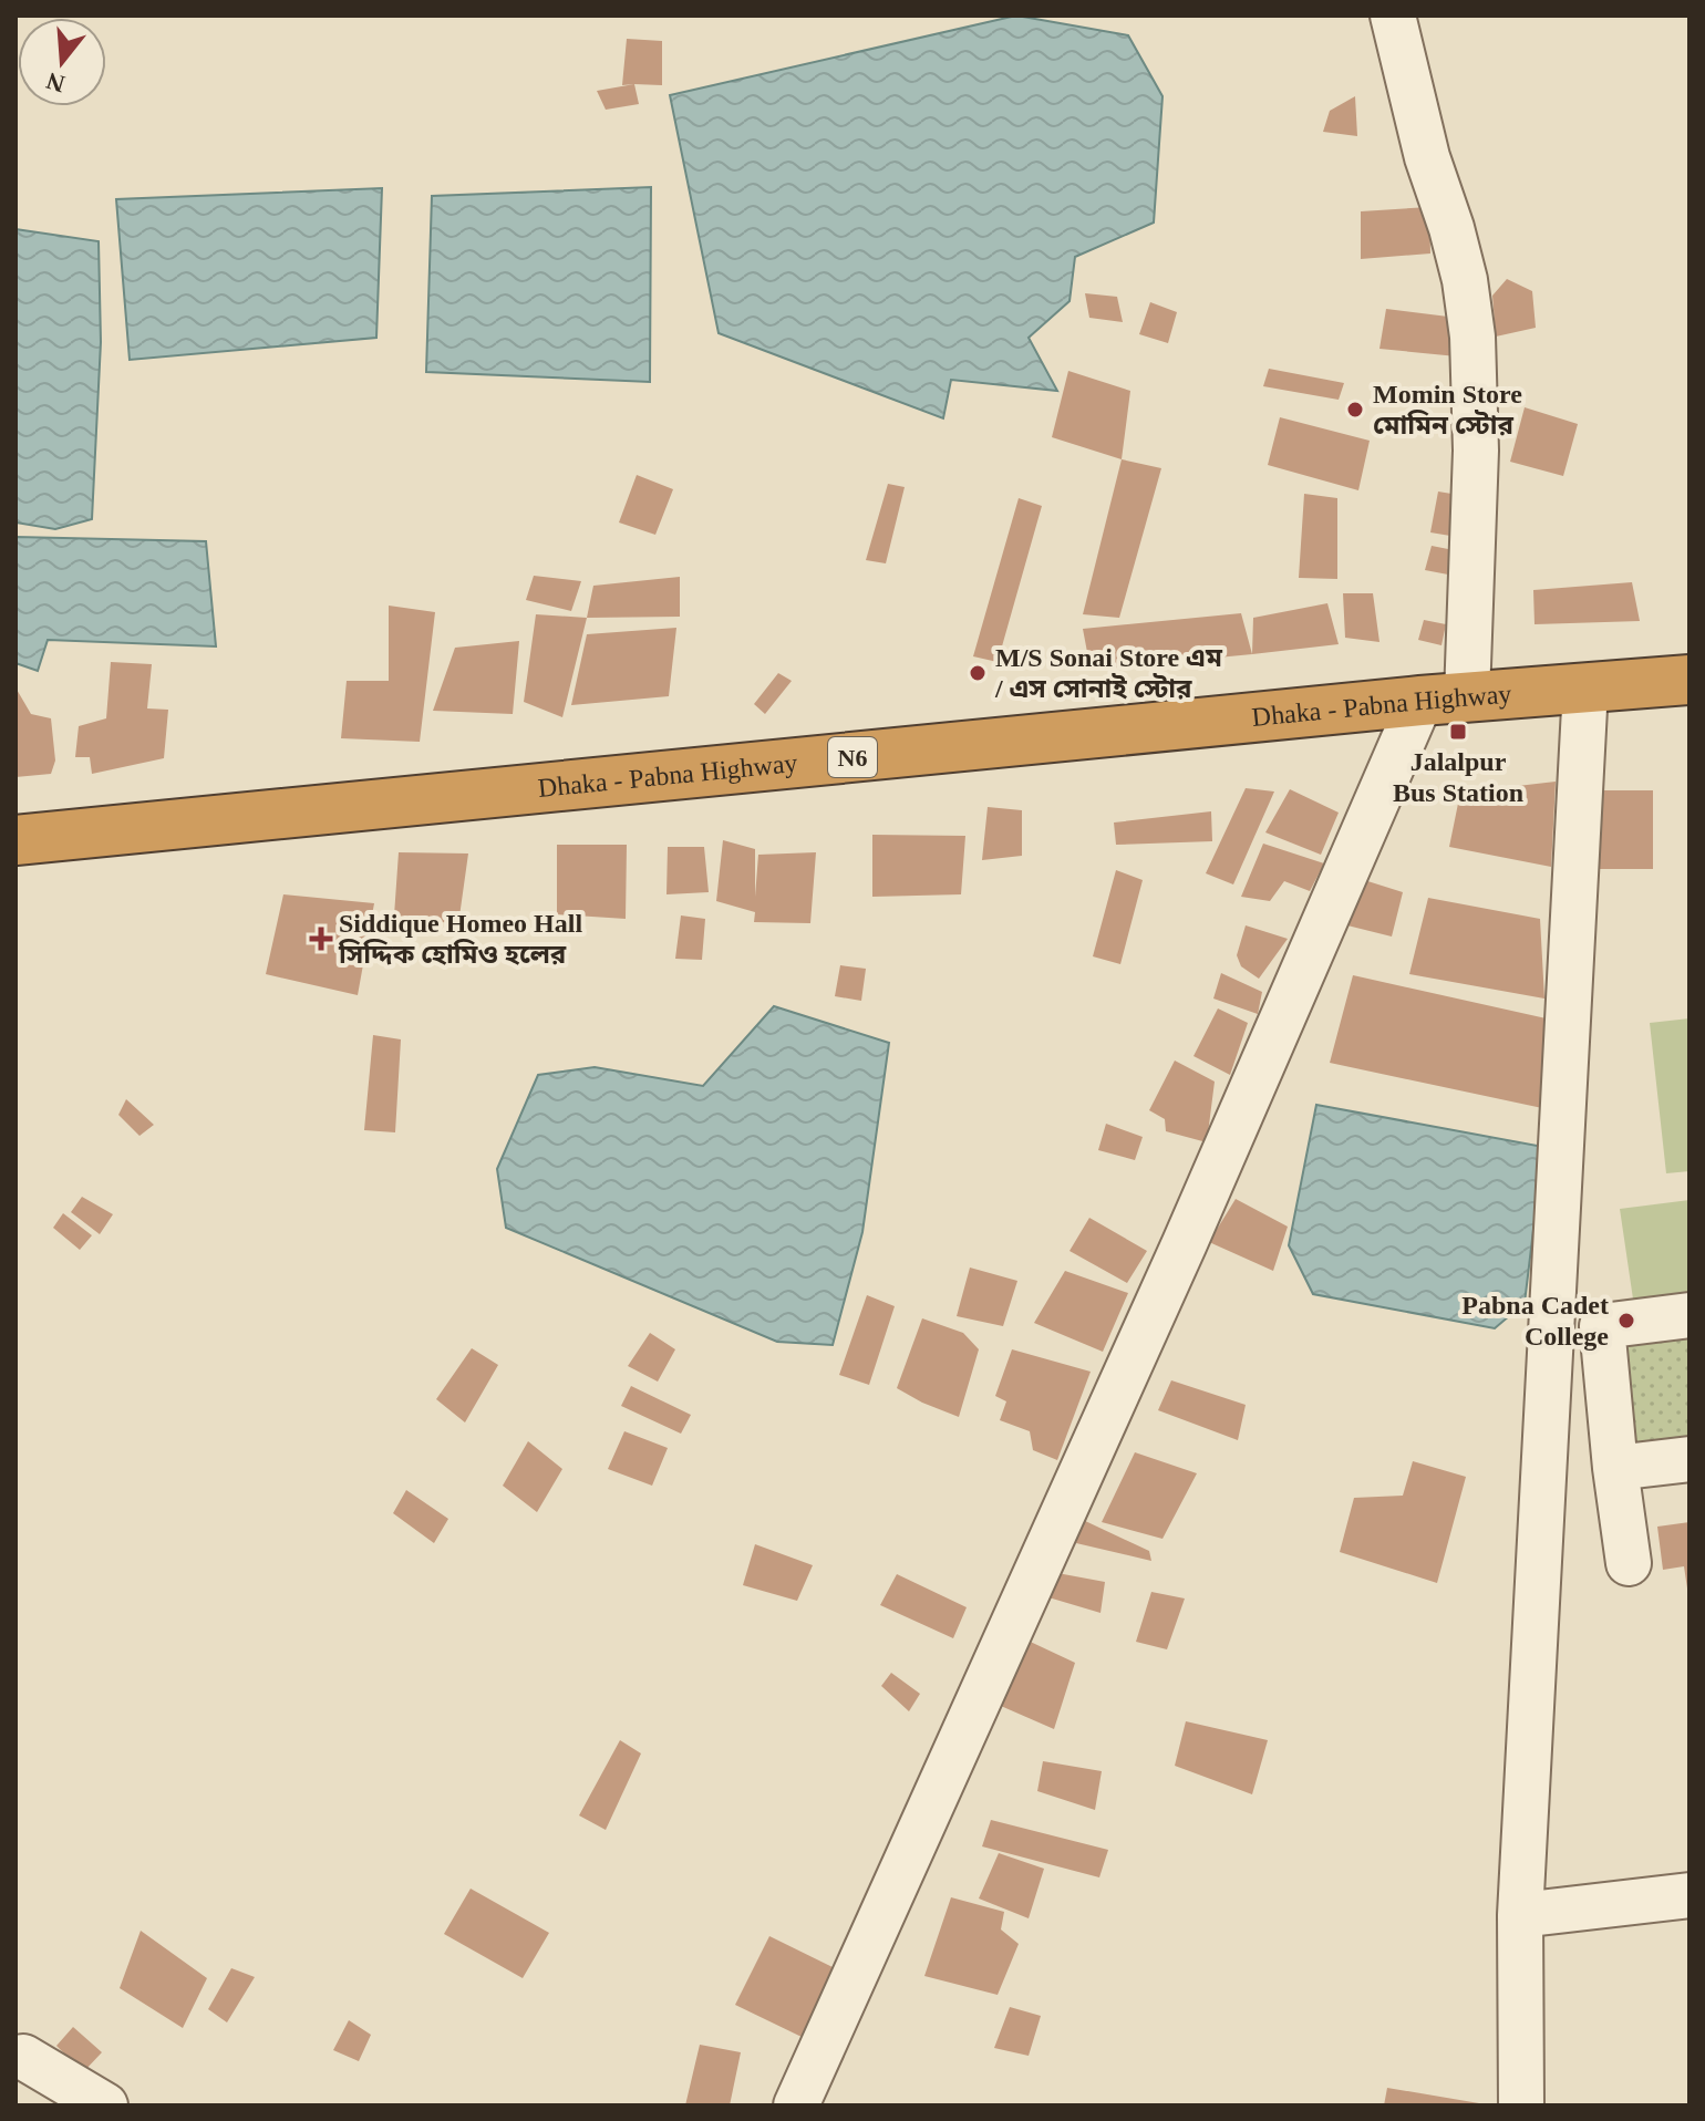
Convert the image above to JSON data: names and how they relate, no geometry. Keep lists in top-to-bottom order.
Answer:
{
  "streets": {
    "highway": ["Dhaka - Pabna Highway", "N6"]
  },
  "places": {
    "other": ["Momin Store মোমিন স্টোর", "M/S Sonai Store এম / এস সোনাই স্টোর", "Pabna Cadet College"],
    "transit": ["Jalalpur Bus Station"],
    "health": ["Siddique Homeo Hall সিদ্দিক হোমিও হলের"]
  },
  "north": "bottom"
}
